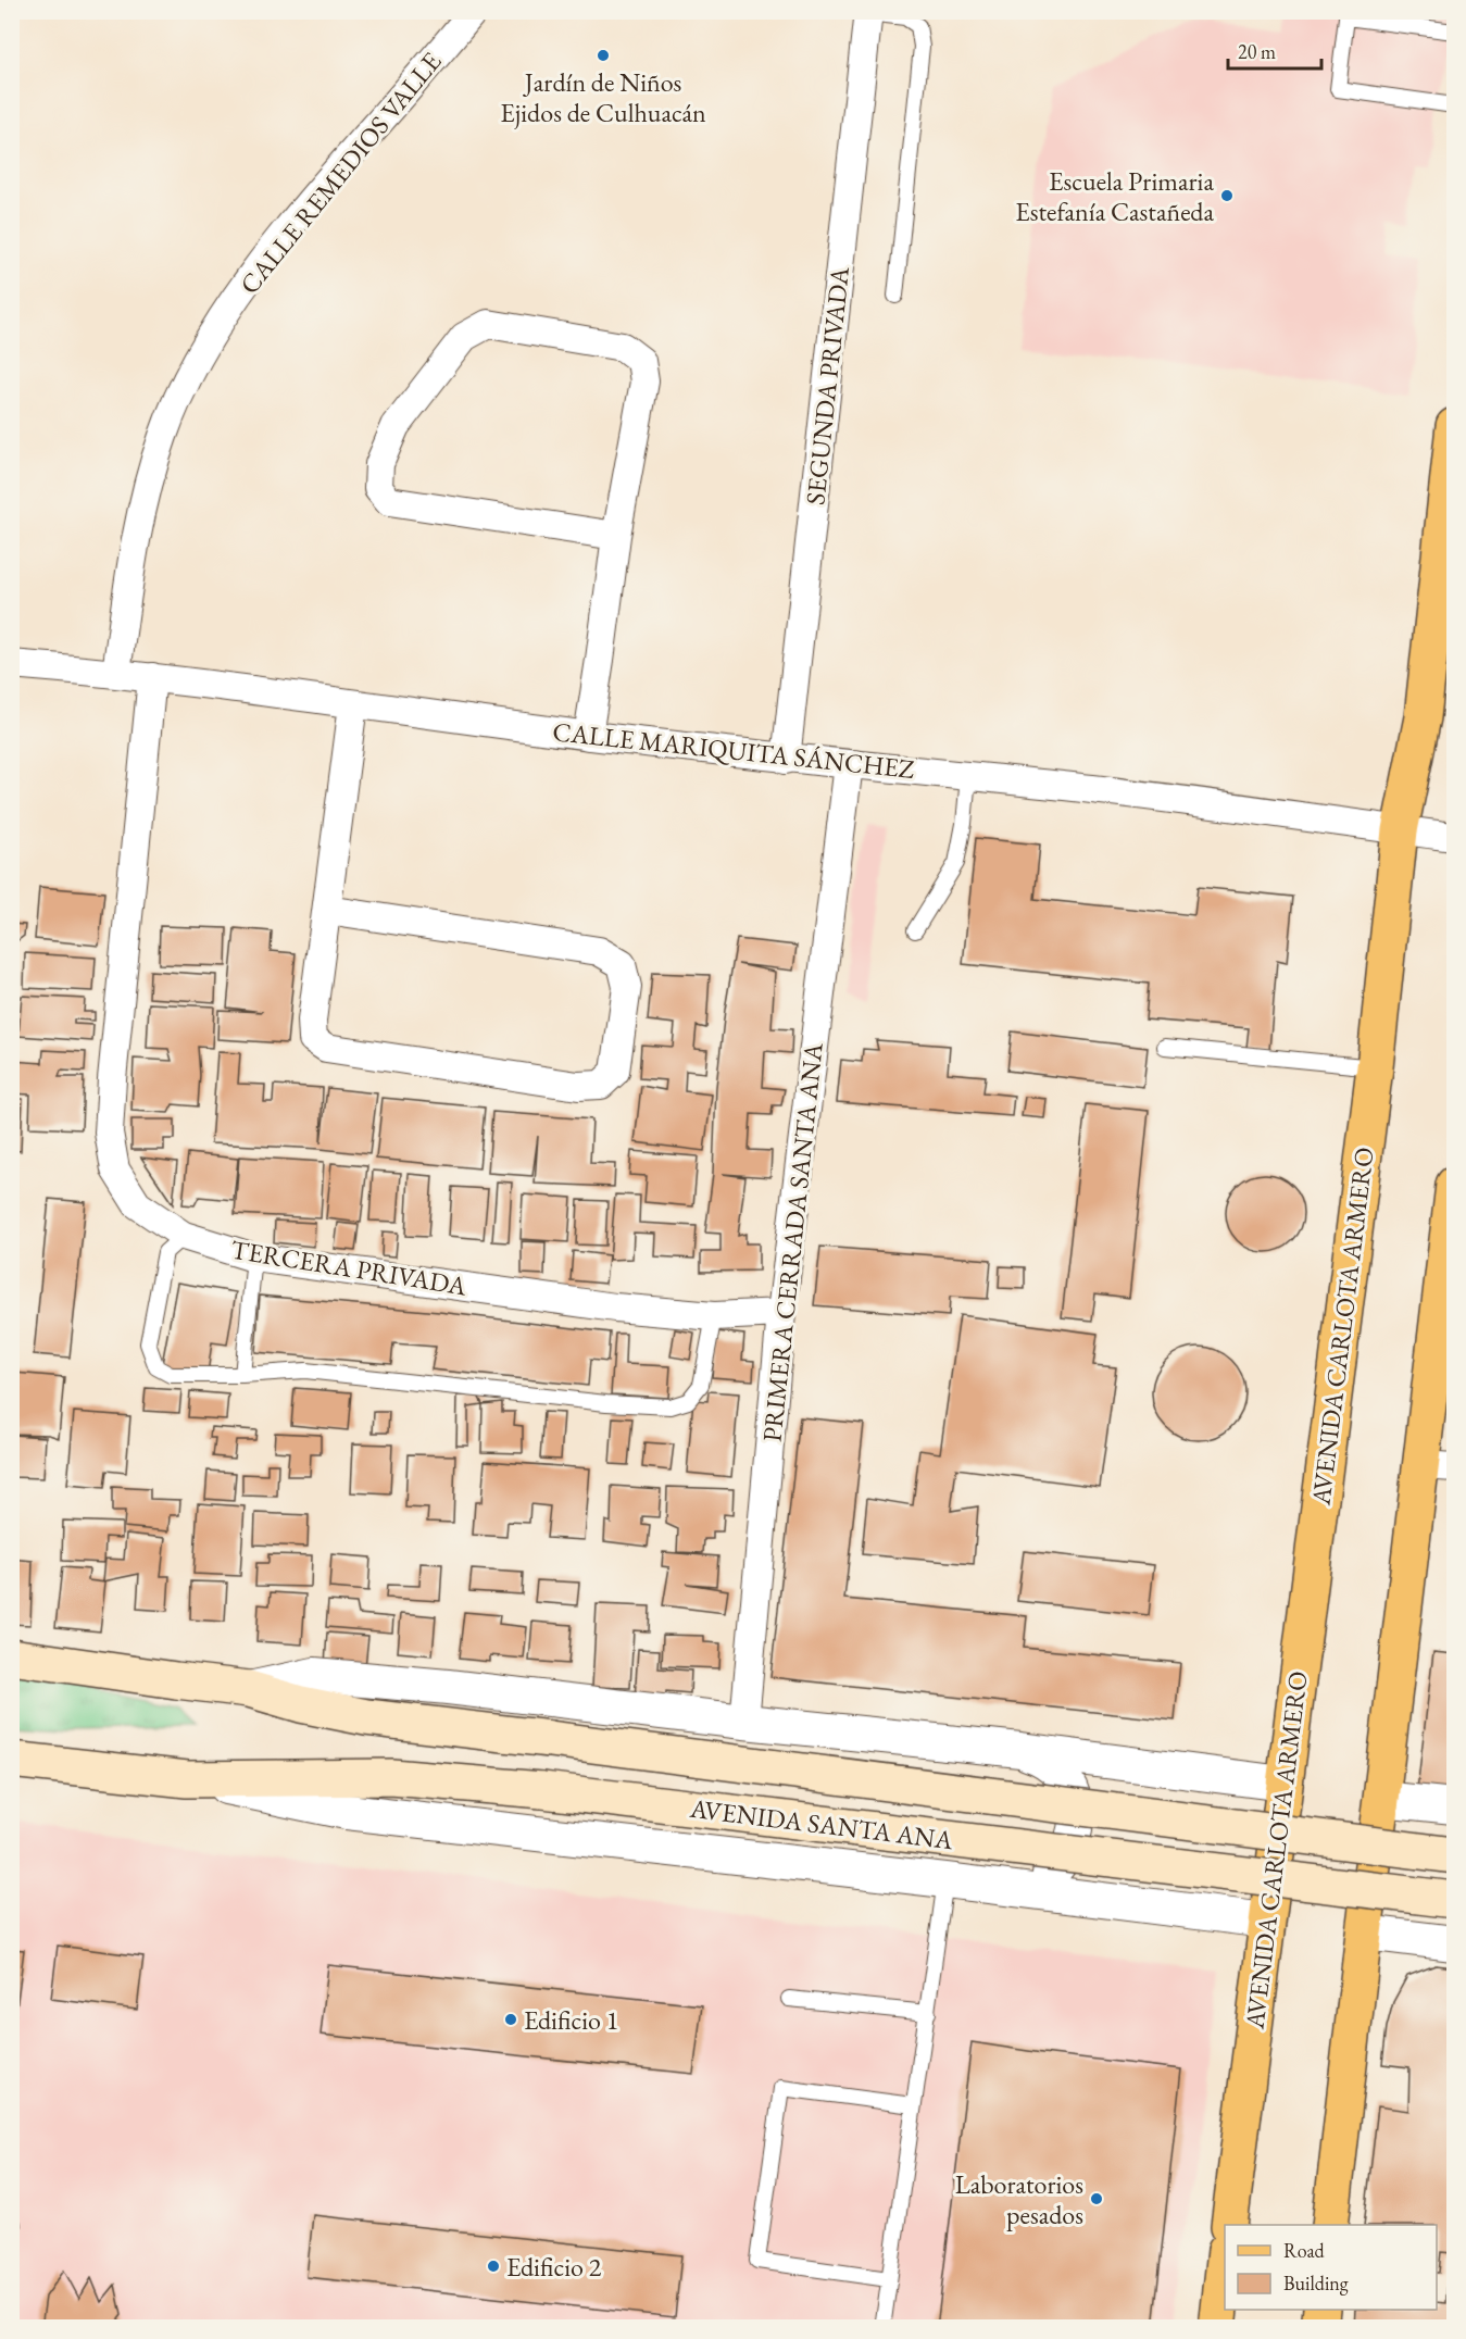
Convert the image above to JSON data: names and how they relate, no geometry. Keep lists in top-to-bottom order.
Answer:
{
  "streets": {
    "main road": ["AVENIDA CARLOTA ARMERO", "AVENIDA SANTA ANA"],
    "street": [
      "CALLE REMEDIOS VALLE",
      "SEGUNDA PRIVADA",
      "CALLE MARIQUITA SÁNCHEZ",
      "PRIMERA CERRADA SANTA ANA",
      "TERCERA PRIVADA"
    ]
  },
  "crossings": [
    ["CALLE REMEDIOS VALLE", "CALLE MARIQUITA SÁNCHEZ"],
    ["SEGUNDA PRIVADA", "CALLE MARIQUITA SÁNCHEZ"],
    ["CALLE MARIQUITA SÁNCHEZ", "PRIMERA CERRADA SANTA ANA"],
    ["CALLE MARIQUITA SÁNCHEZ", "TERCERA PRIVADA"],
    ["CALLE MARIQUITA SÁNCHEZ", "AVENIDA CARLOTA ARMERO"],
    ["PRIMERA CERRADA SANTA ANA", "TERCERA PRIVADA"],
    ["PRIMERA CERRADA SANTA ANA", "AVENIDA SANTA ANA"],
    ["AVENIDA CARLOTA ARMERO", "AVENIDA SANTA ANA"]
  ],
  "places": [
    "Jardín de Niños Ejidos de Culhuacán",
    "Escuela Primaria Estefanía Castañeda",
    "Edificio 1",
    "Laboratorios pesados",
    "Edificio 2"
  ],
  "legend": ["Road", "Building"],
  "scale_bar": "20 m"
}
